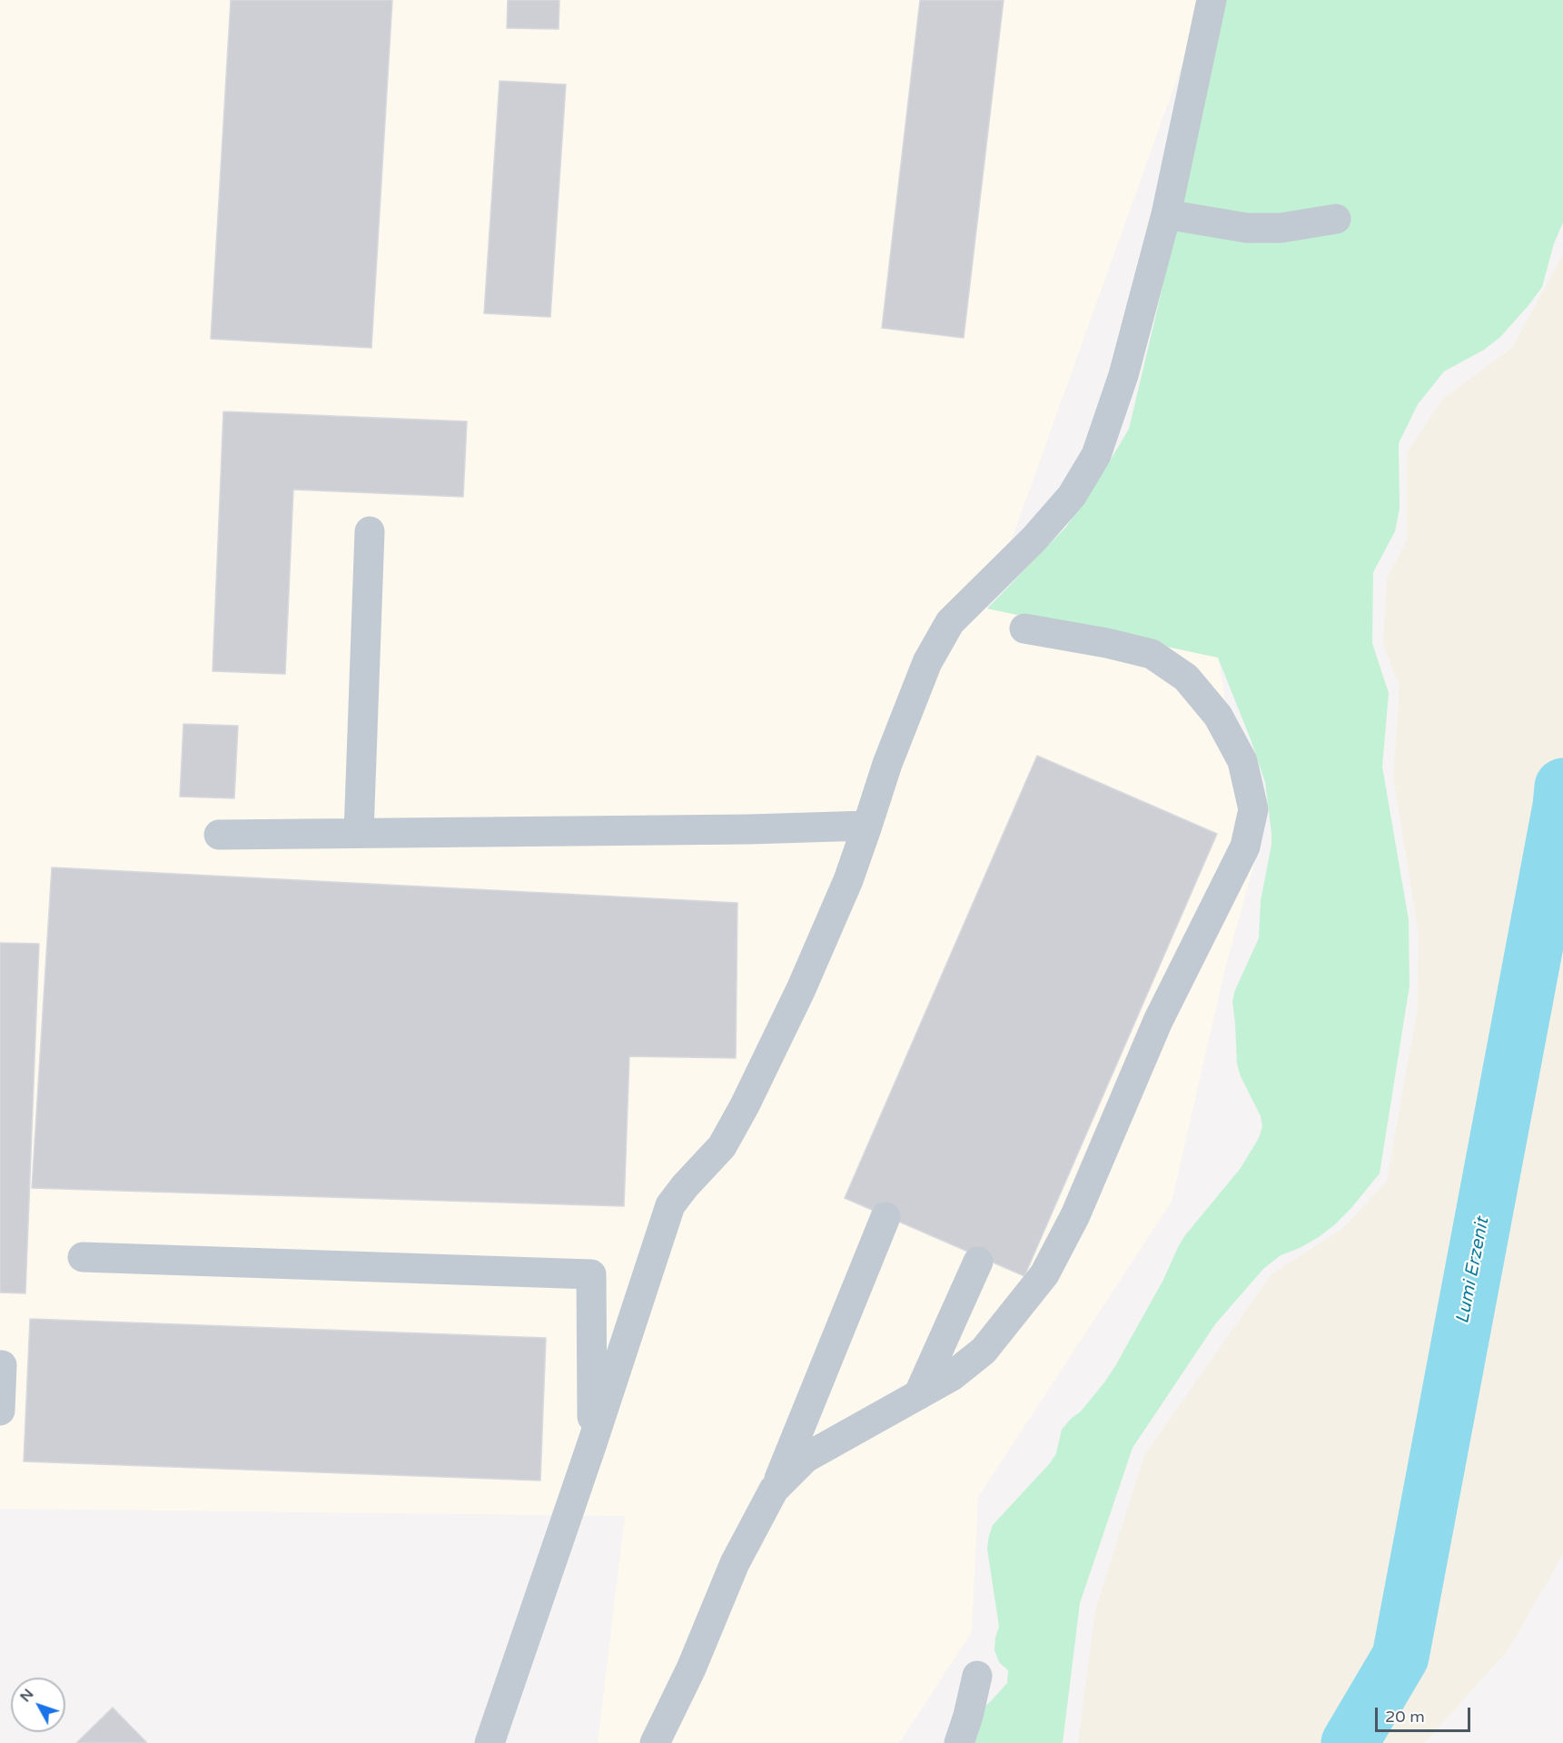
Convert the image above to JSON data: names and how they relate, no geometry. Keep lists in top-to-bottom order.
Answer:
{
  "water": ["Lumi Erzenit"],
  "scale_bar": "20 m",
  "north": "top left"
}
